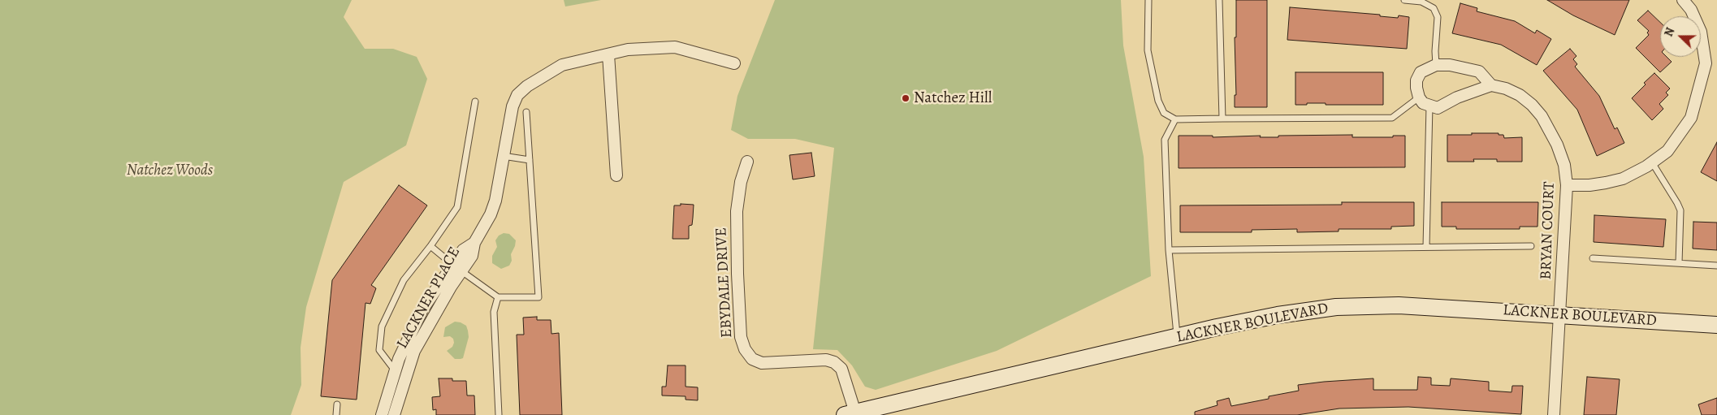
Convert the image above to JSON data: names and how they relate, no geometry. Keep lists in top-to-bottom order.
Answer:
{
  "streets": {
    "main road": ["LACKNER BOULEVARD"],
    "street": ["BRYAN COURT", "EBYDALE DRIVE", "LACKNER PLACE"]
  },
  "crossings": [
    ["BRYAN COURT", "LACKNER BOULEVARD"],
    ["EBYDALE DRIVE", "LACKNER BOULEVARD"]
  ],
  "parks": ["Natchez Woods"],
  "places": ["Natchez Hill"],
  "north": "left"
}
